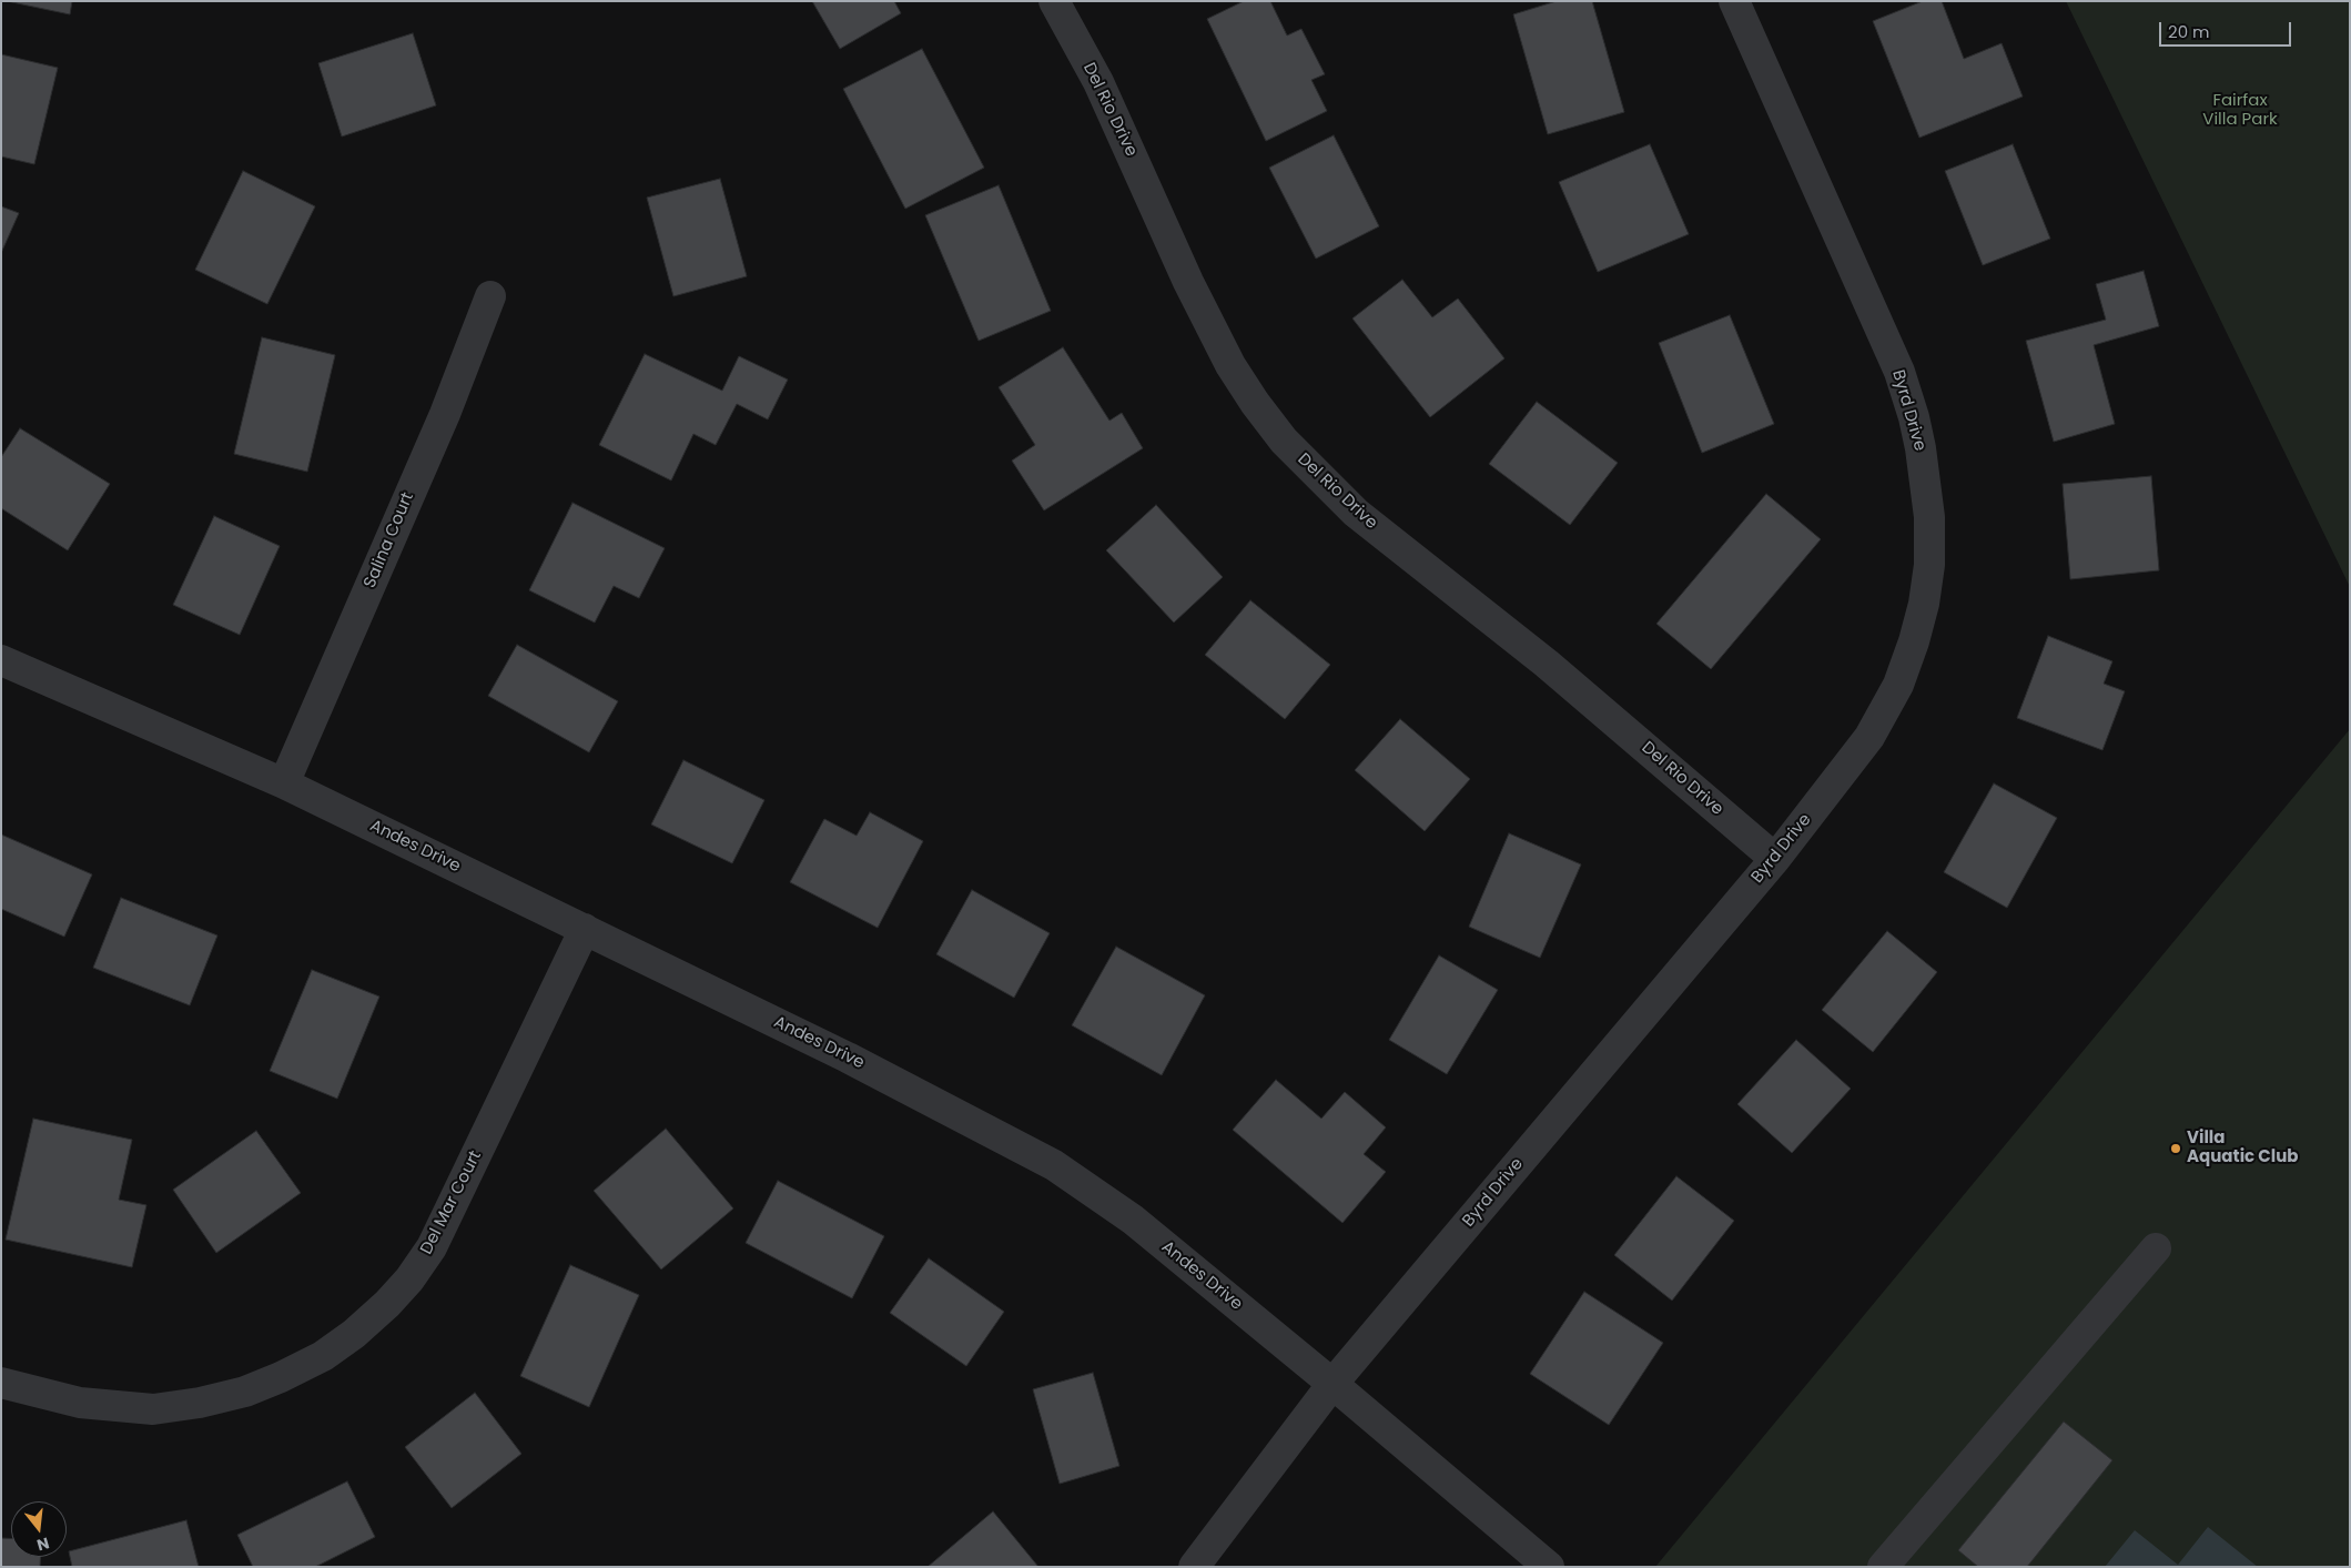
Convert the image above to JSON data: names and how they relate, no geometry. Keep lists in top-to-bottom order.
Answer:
{
  "streets": {
    "street": [
      "Del Rio Drive",
      "Byrd Drive",
      "Salina Court",
      "Andes Drive",
      "Del Mar Court"
    ]
  },
  "crossings": [
    ["Del Rio Drive", "Byrd Drive"],
    ["Byrd Drive", "Andes Drive"],
    ["Salina Court", "Andes Drive"],
    ["Andes Drive", "Del Mar Court"]
  ],
  "parks": ["Fairfax Villa Park"],
  "places": ["Villa Aquatic Club"],
  "scale_bar": "20 m",
  "north": "bottom"
}
